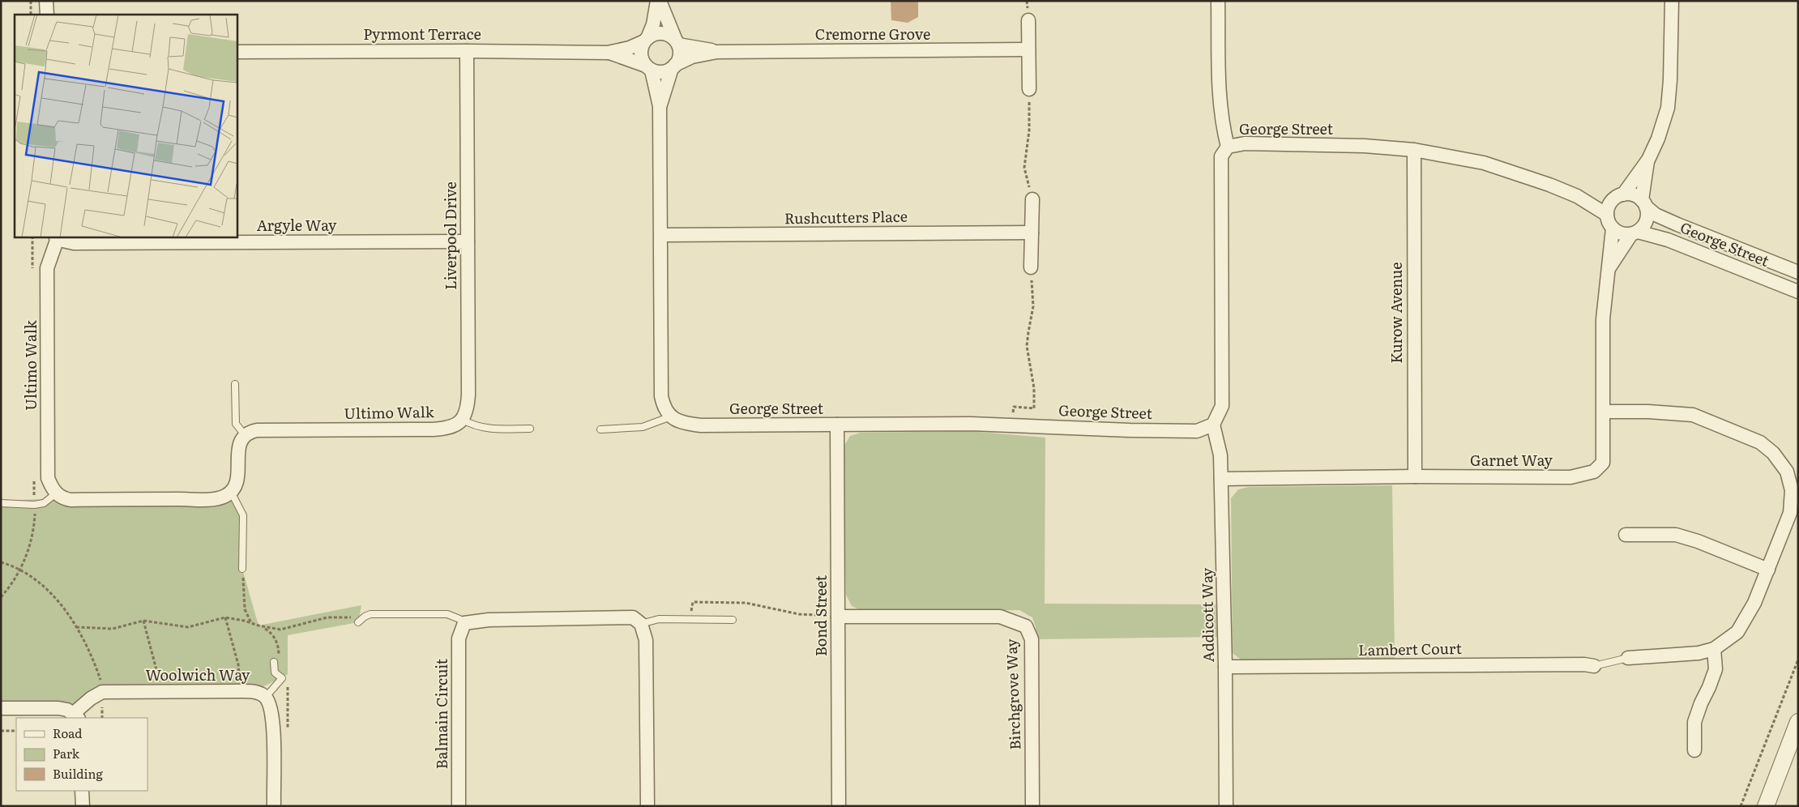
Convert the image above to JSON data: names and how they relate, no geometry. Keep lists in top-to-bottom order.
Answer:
{
  "streets": {
    "street": [
      "Pyrmont Terrace",
      "Cremorne Grove",
      "George Street",
      "Rushcutters Place",
      "Argyle Way",
      "Liverpool Drive",
      "Kurow Avenue",
      "Ultimo Walk",
      "Garnet Way",
      "Addicott Way",
      "Bond Street",
      "Lambert Court",
      "Woolwich Way",
      "Birchgrove Way",
      "Balmain Circuit"
    ]
  },
  "crossings": [
    ["Pyrmont Terrace", "Cremorne Grove"],
    ["Pyrmont Terrace", "Liverpool Drive"],
    ["George Street", "Kurow Avenue"],
    ["George Street", "Garnet Way"],
    ["George Street", "Addicott Way"],
    ["George Street", "Bond Street"],
    ["Argyle Way", "Liverpool Drive"],
    ["Argyle Way", "Ultimo Walk"],
    ["Liverpool Drive", "Ultimo Walk"],
    ["Kurow Avenue", "Garnet Way"],
    ["Garnet Way", "Addicott Way"],
    ["Addicott Way", "Lambert Court"],
    ["Bond Street", "Birchgrove Way"]
  ],
  "legend": ["Road", "Park", "Building"]
}
